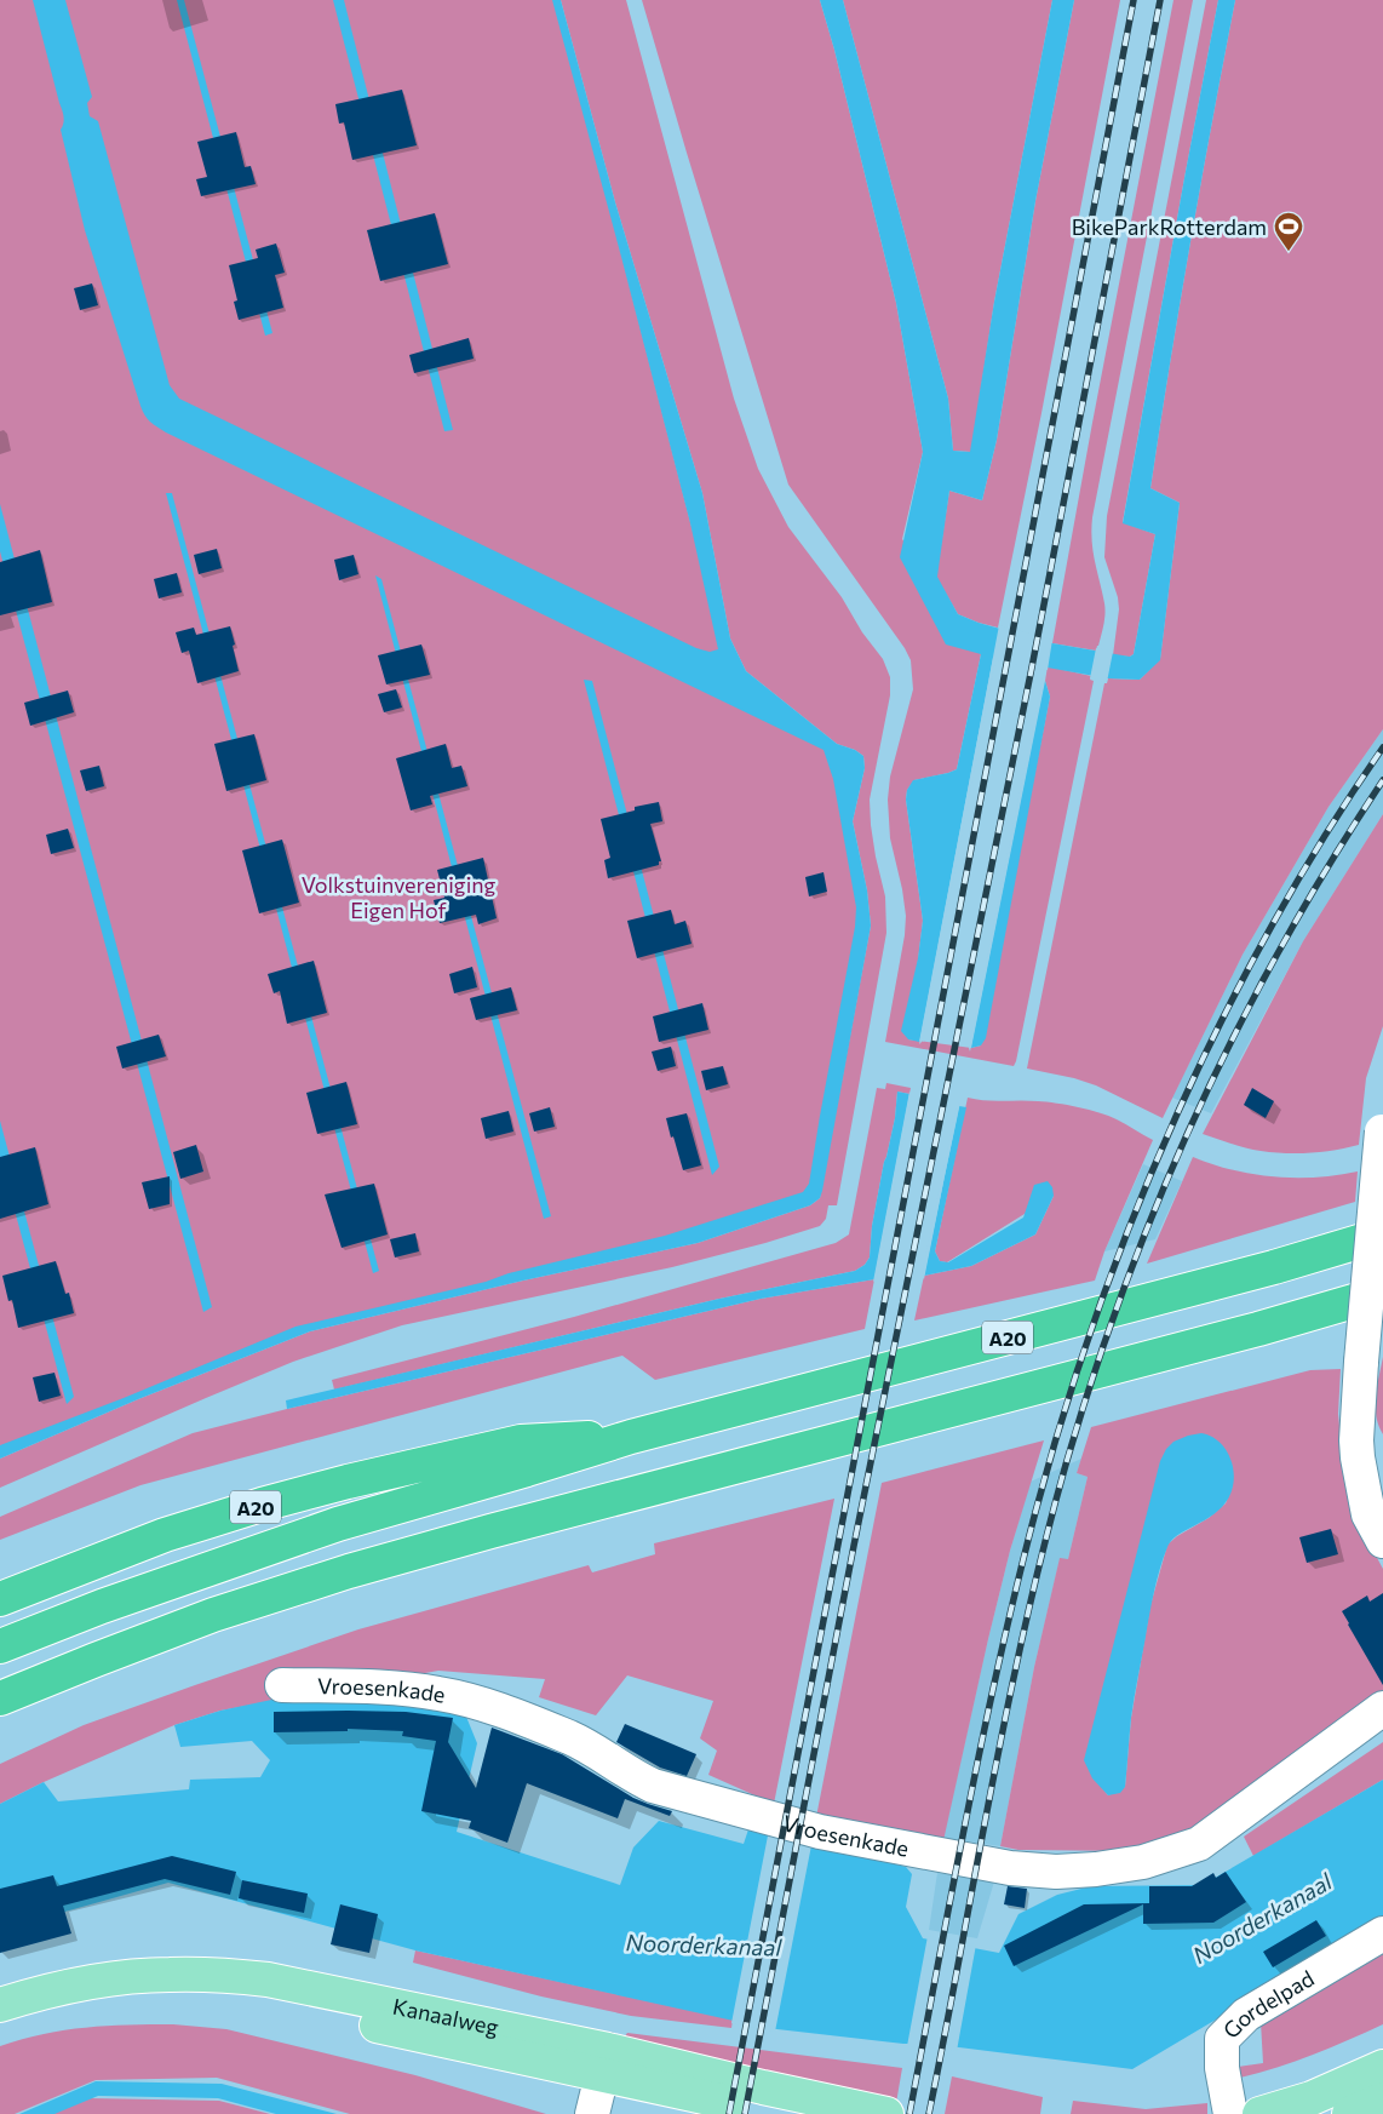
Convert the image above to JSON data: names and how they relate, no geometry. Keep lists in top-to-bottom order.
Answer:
{
  "streets": {
    "highway": ["A20"],
    "main road": ["Kanaalweg"],
    "street": ["Vroesenkade", "Gordelpad"]
  },
  "water": ["Noorderkanaal"],
  "parks": ["Volkstuinvereniging Eigen Hof"],
  "places": {
    "sports": ["BikeParkRotterdam"]
  }
}
